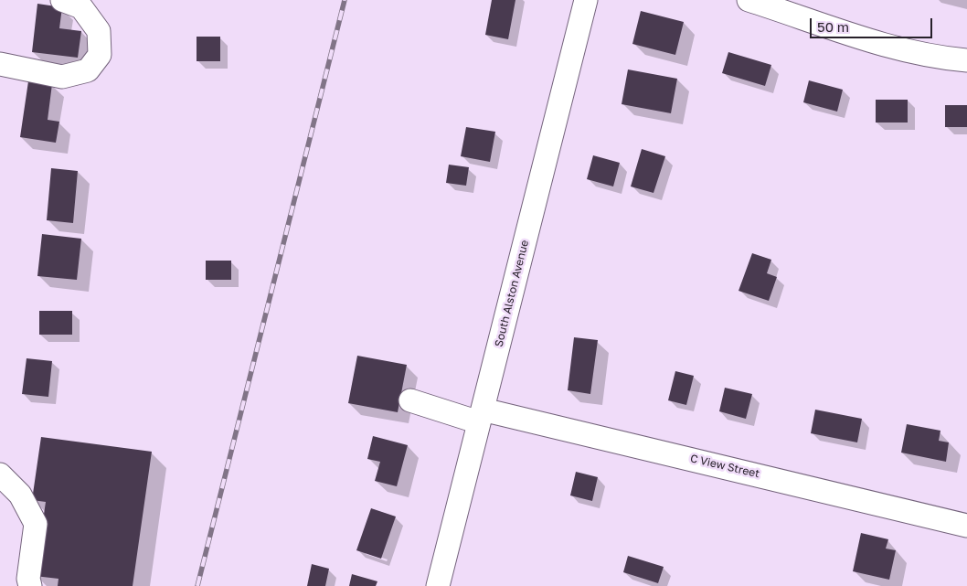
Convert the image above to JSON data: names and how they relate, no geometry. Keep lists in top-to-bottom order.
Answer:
{
  "streets": {
    "street": ["South Alston Avenue", "C View Street"]
  },
  "crossings": [
    ["South Alston Avenue", "C View Street"]
  ],
  "scale_bar": "50 m"
}
